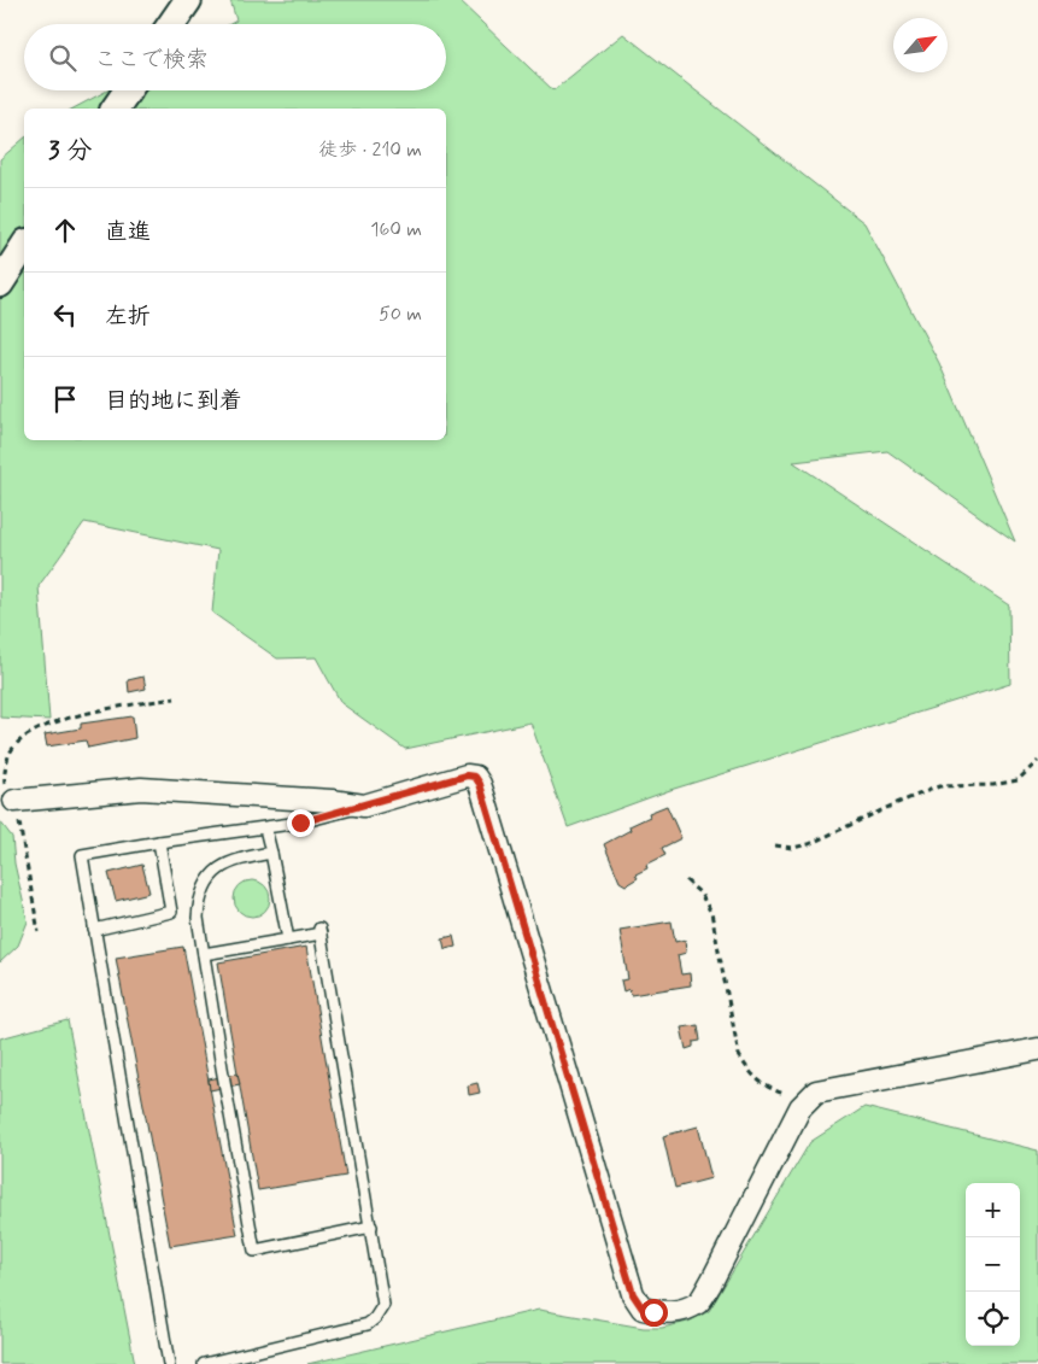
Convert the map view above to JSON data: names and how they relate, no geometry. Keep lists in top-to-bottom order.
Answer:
{
  "north": "top right",
  "page": {
    "search": "ここで検索",
    "heading": ["3 分", "徒歩 · 210 m"],
    "list": [
      ["直進", "160 m"],
      ["左折", "50 m"],
      "目的地に到着"
    ],
    "map_buttons": ["+", "−"]
  }
}
